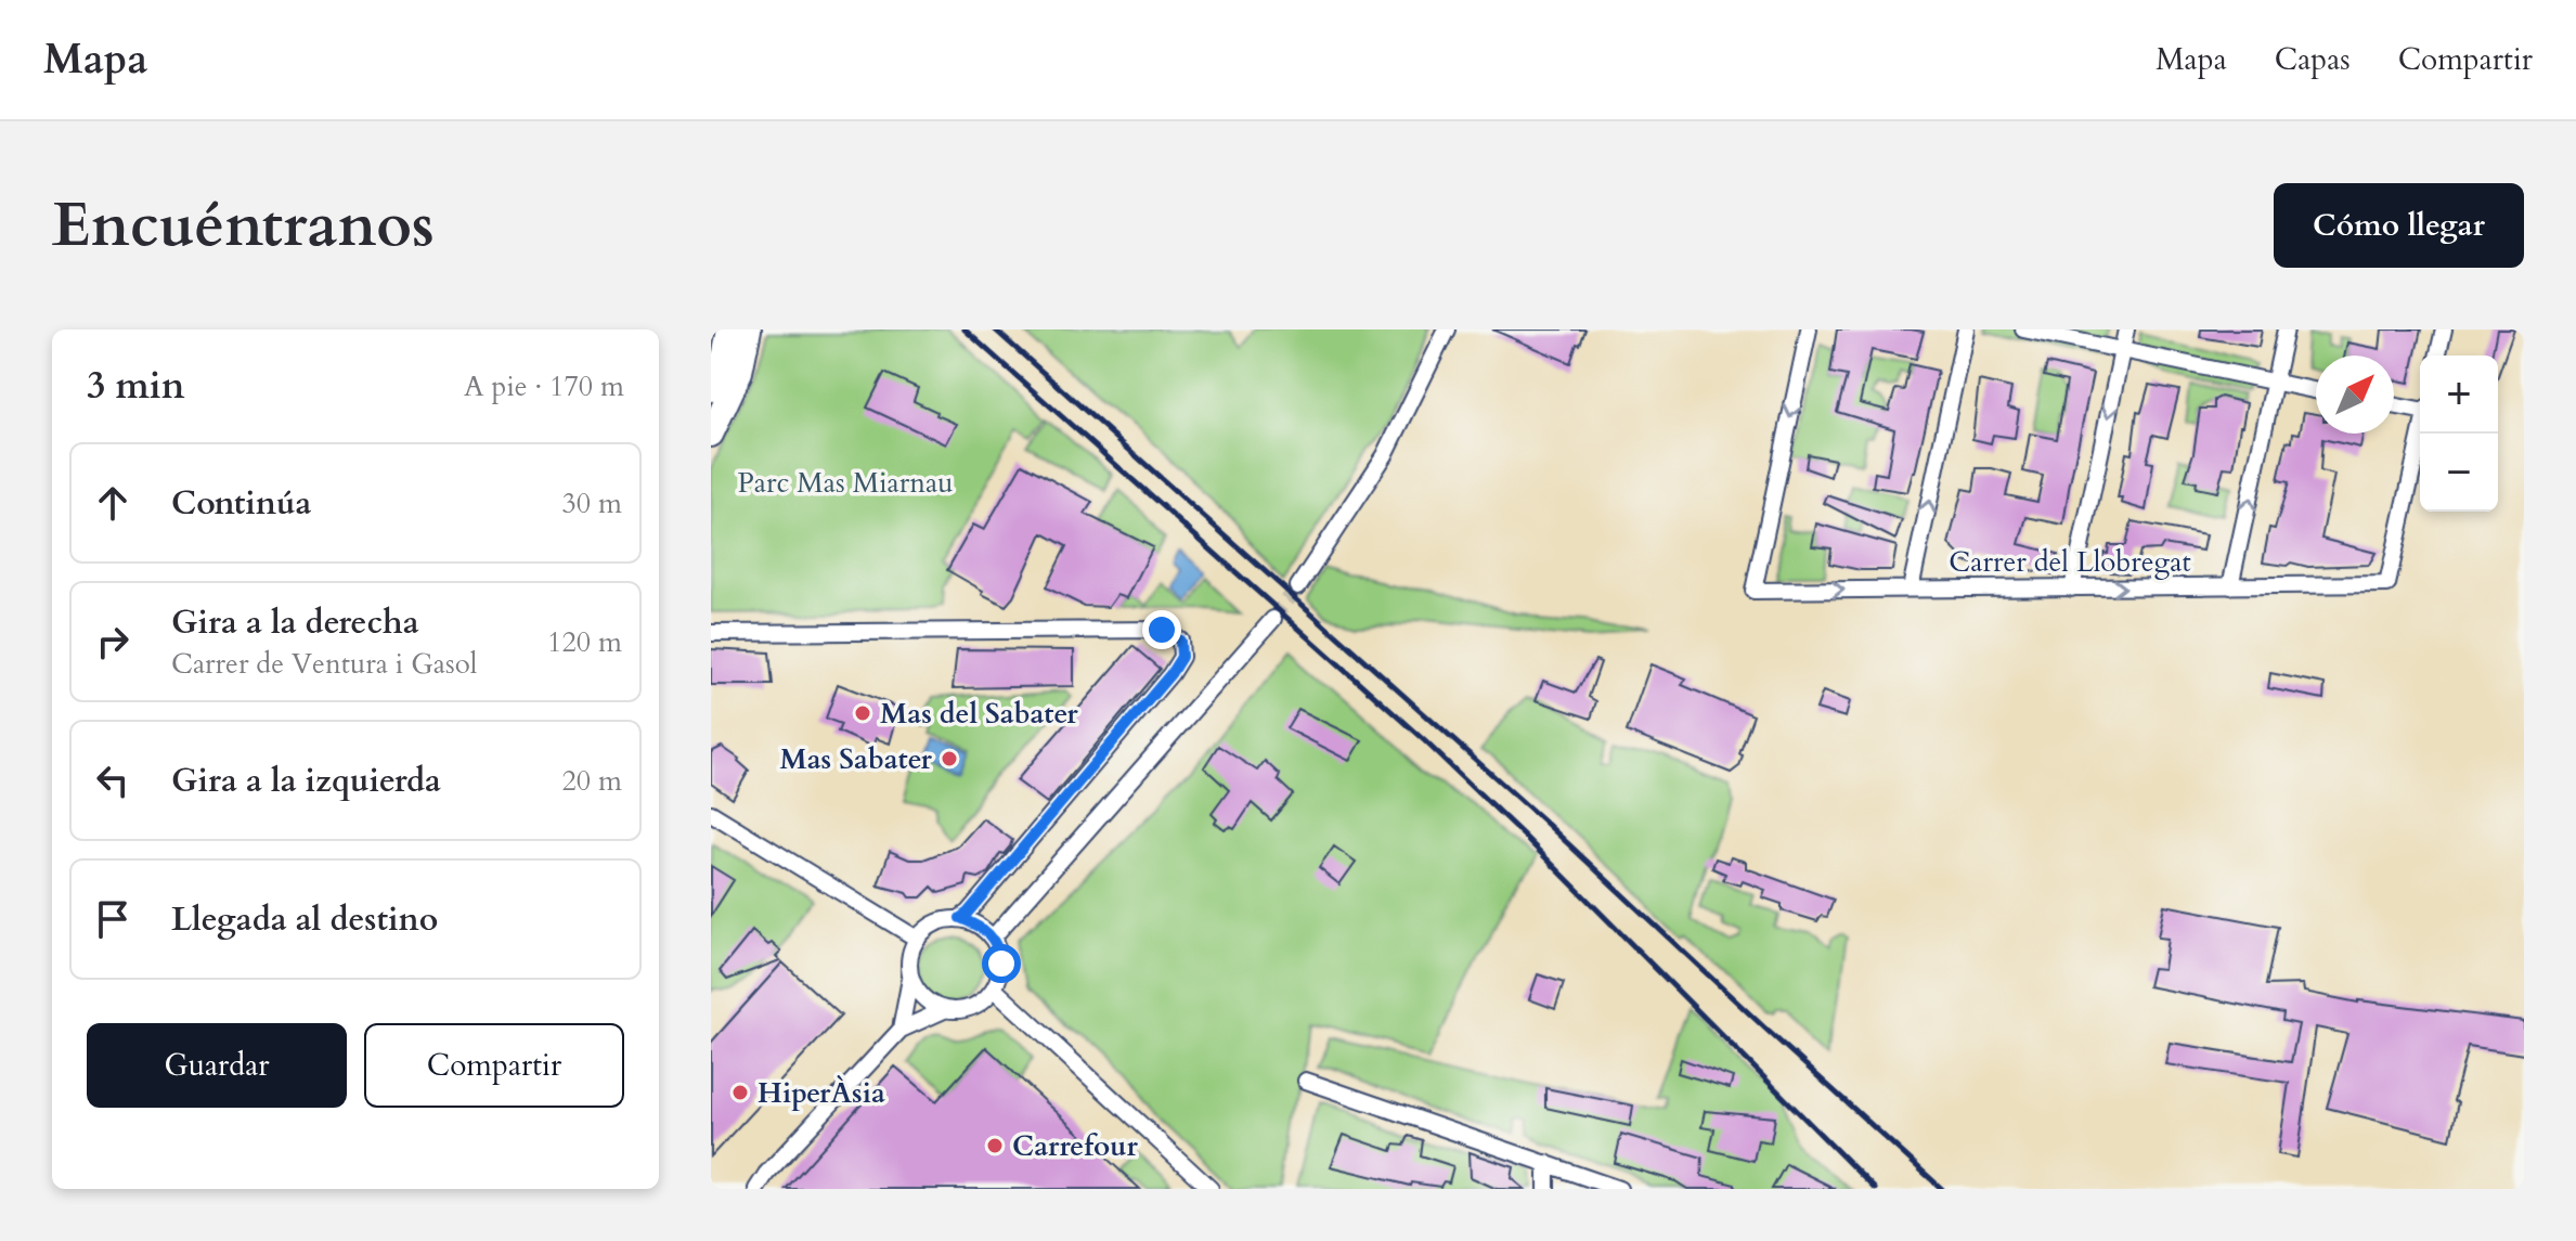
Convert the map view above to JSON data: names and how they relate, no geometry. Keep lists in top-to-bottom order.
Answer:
{
  "streets": {
    "street": ["Carrer del Llobregat"]
  },
  "parks": ["Parc Mas Miarnau"],
  "places": [
    "Mas del Sabater",
    "Mas Sabater",
    "HiperÀsia",
    "Carrefour"
  ],
  "north": "top right",
  "page": {
    "header": "Mapa",
    "nav": ["Mapa", "Capas", "Compartir"],
    "buttons": [
      "Cómo llegar",
      ["Guardar", "Compartir"]
    ],
    "title": "Encuéntranos",
    "heading": ["3 min", "A pie · 170 m"],
    "map_buttons": ["+", "−"],
    "list": [
      ["Continúa", "30 m"],
      ["Gira a la derecha", "Carrer de Ventura i Gasol", "120 m"],
      ["Gira a la izquierda", "20 m"],
      "Llegada al destino"
    ]
  }
}
